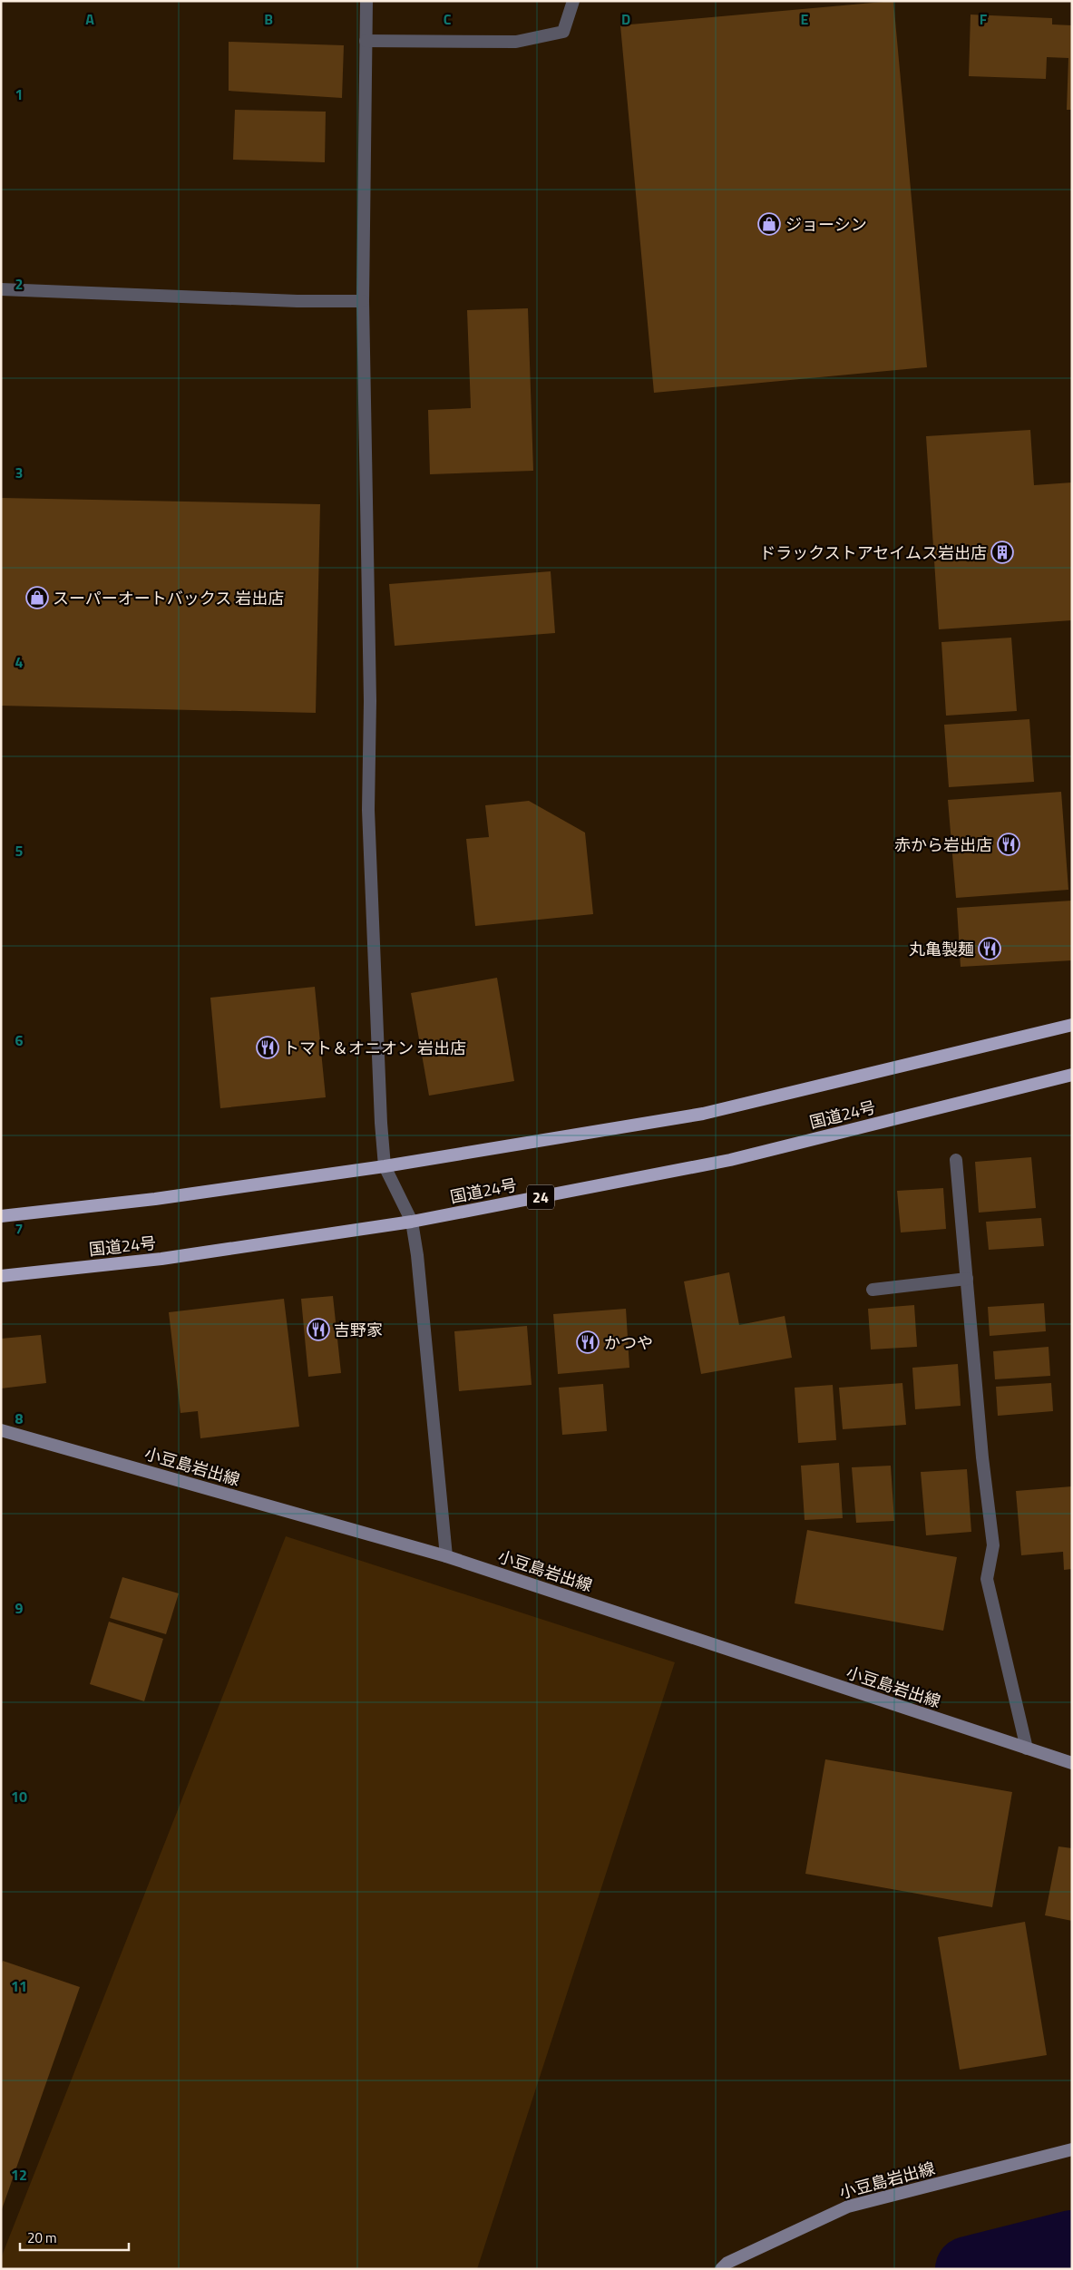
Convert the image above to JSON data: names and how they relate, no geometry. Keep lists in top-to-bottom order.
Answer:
{
  "streets": {
    "highway": ["国道24号", "24"],
    "main road": ["小豆島岩出線"]
  },
  "places": {
    "shop": ["ジョーシン", "スーパーオートバックス 岩出店"],
    "building": ["ドラックストアセイムス岩出店"],
    "restaurant": [
      "赤から岩出店",
      "丸亀製麺",
      "トマト＆オニオン 岩出店",
      "吉野家",
      "かつや"
    ]
  },
  "scale_bar": "20 m",
  "grid": {
    "columns": [
      "A",
      "B",
      "C",
      "D",
      "E",
      "F"
    ],
    "rows": [
      "1",
      "2",
      "3",
      "4",
      "5",
      "6",
      "7",
      "8",
      "9",
      "10",
      "11",
      "12"
    ]
  }
}
